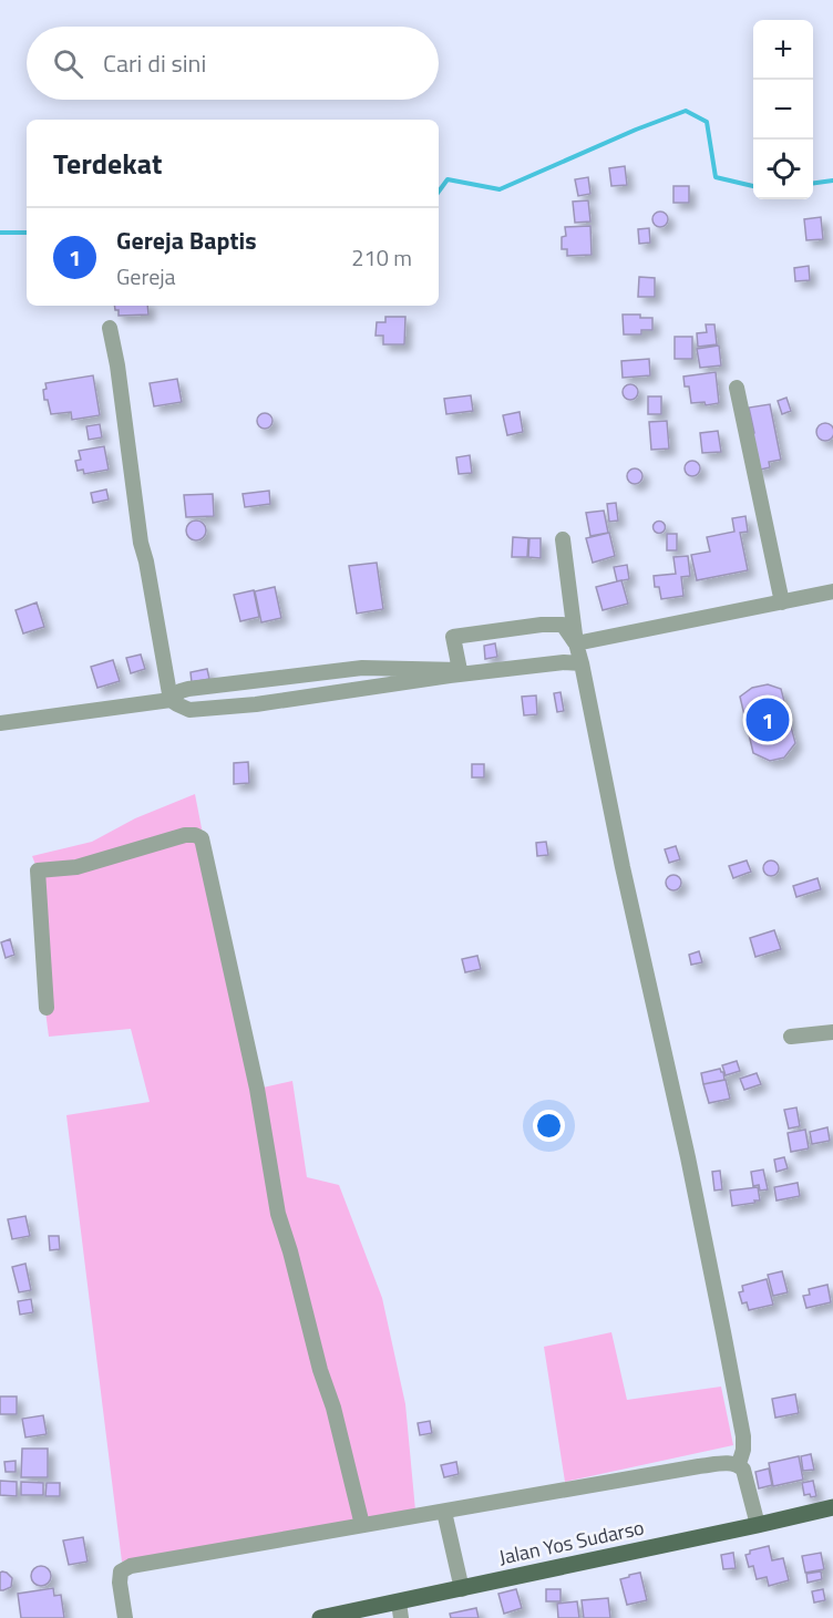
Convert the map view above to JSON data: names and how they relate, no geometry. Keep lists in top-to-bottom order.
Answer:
{
  "streets": {
    "main road": ["Jalan Yos Sudarso"]
  },
  "page": {
    "map_buttons": ["+", "−"],
    "search": "Cari di sini",
    "heading": "Terdekat",
    "list": [
      {
        "mark": "1",
        "name": "Gereja Baptis",
        "note": "Gereja",
        "value": "210 m"
      }
    ],
    "pins": "1"
  }
}
